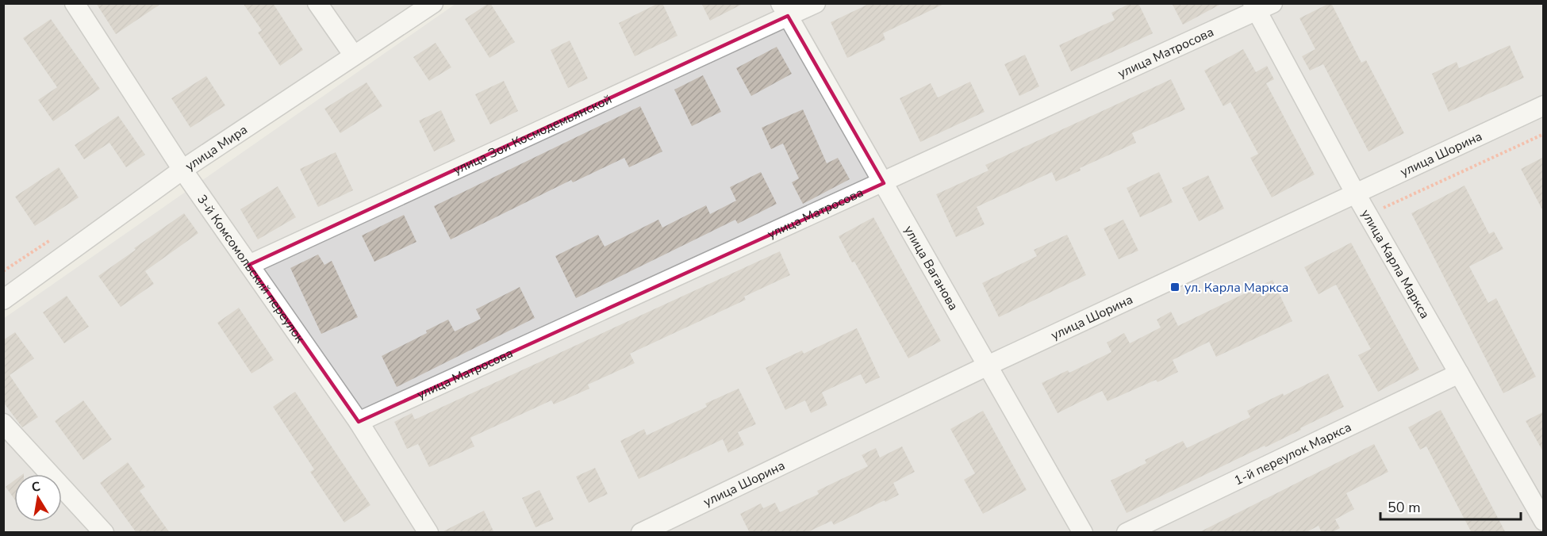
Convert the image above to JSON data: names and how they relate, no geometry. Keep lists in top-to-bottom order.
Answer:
{
  "streets": {
    "street": [
      "улица Матросова",
      "улица Зои Космодемьянской",
      "улица Мира",
      "улица Шорина",
      "улица Карла Маркса",
      "3-й Комсомольский переулок",
      "улица Ваганова",
      "1-й переулок Маркса"
    ]
  },
  "crossings": [
    ["улица Матросова", "улица Карла Маркса"],
    ["улица Матросова", "3-й Комсомольский переулок"],
    ["улица Матросова", "улица Ваганова"],
    ["улица Зои Космодемьянской", "3-й Комсомольский переулок"],
    ["улица Зои Космодемьянской", "улица Ваганова"],
    ["улица Мира", "3-й Комсомольский переулок"],
    ["улица Шорина", "улица Карла Маркса"],
    ["улица Шорина", "улица Ваганова"],
    ["улица Карла Маркса", "1-й переулок Маркса"]
  ],
  "places": {
    "transit": ["ул. Карла Маркса"]
  },
  "scale_bar": "50 m",
  "north": "top"
}
